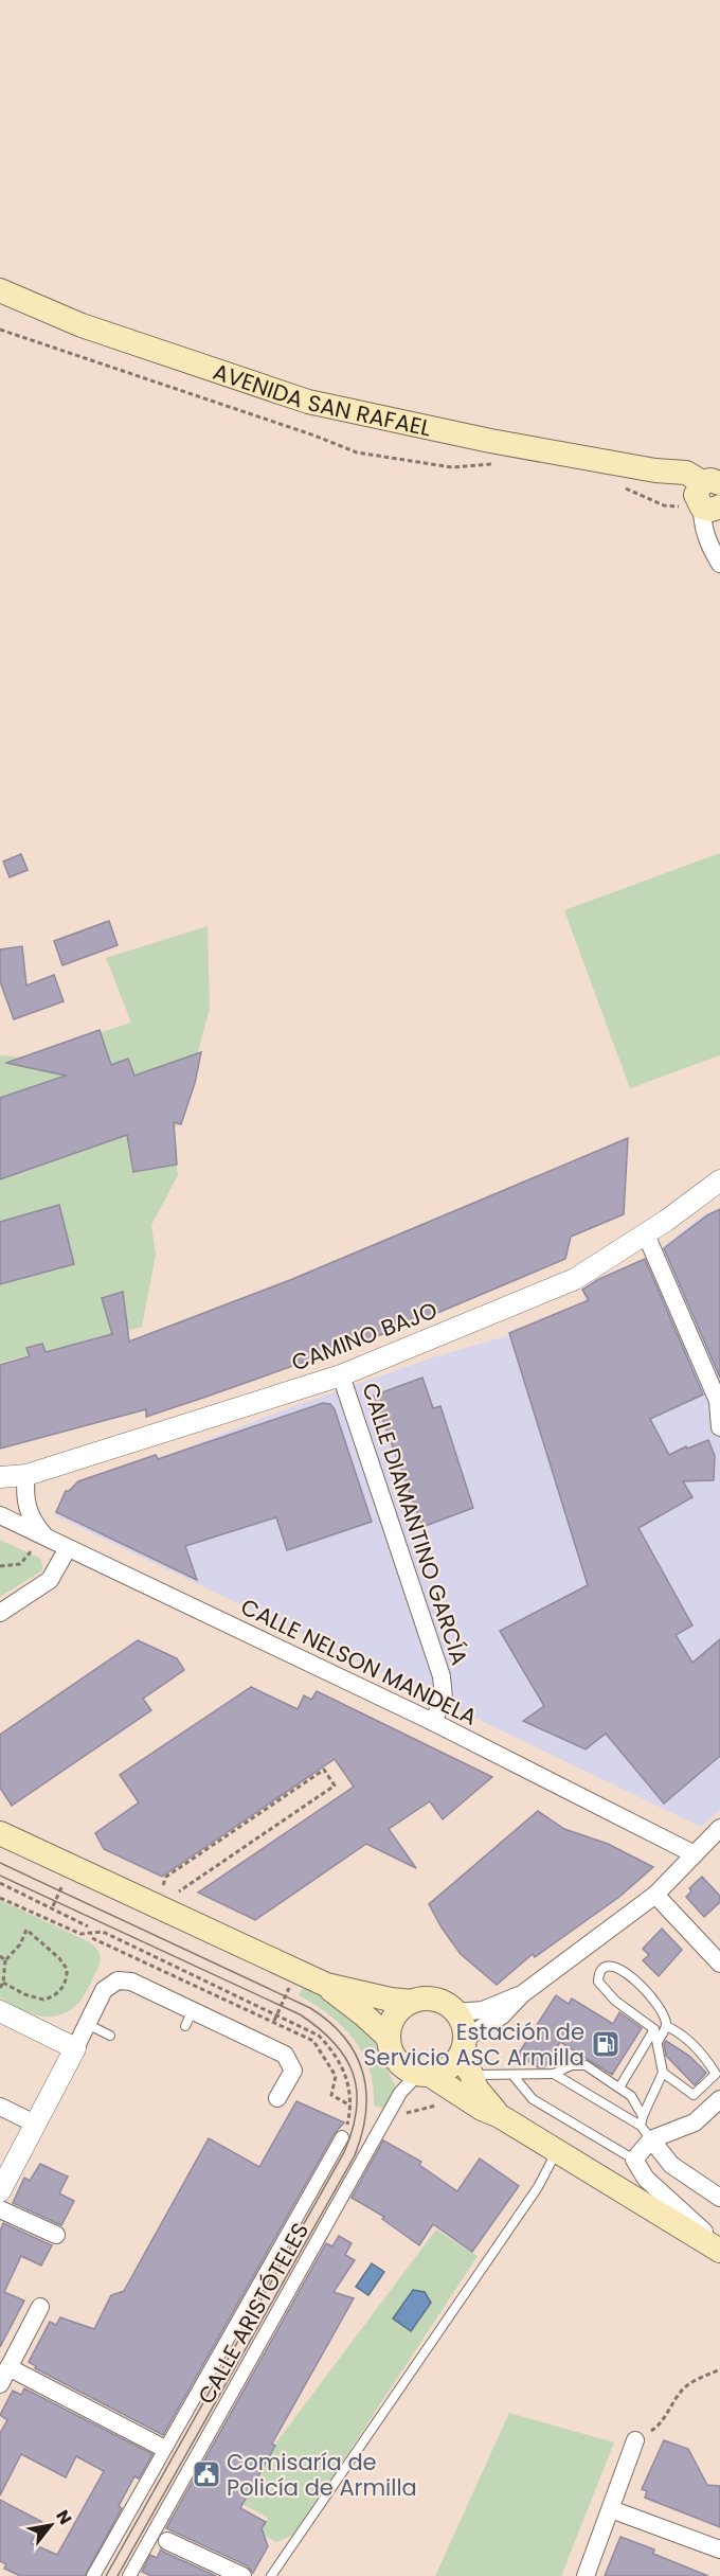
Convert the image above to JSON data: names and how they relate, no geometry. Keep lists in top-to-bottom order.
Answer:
{
  "streets": {
    "main road": ["AVENIDA SAN RAFAEL"],
    "street": [
      "CAMINO BAJO",
      "CALLE DIAMANTINO GARCÍA",
      "CALLE NELSON MANDELA",
      "CALLE ARISTÓTELES"
    ]
  },
  "crossings": [
    ["CAMINO BAJO", "CALLE DIAMANTINO GARCÍA"],
    ["CALLE DIAMANTINO GARCÍA", "CALLE NELSON MANDELA"]
  ],
  "places": {
    "fuel station": ["Estación de Servicio ASC Armilla"],
    "public building": ["Comisaría de Policía de Armilla"]
  },
  "north": "top right"
}
